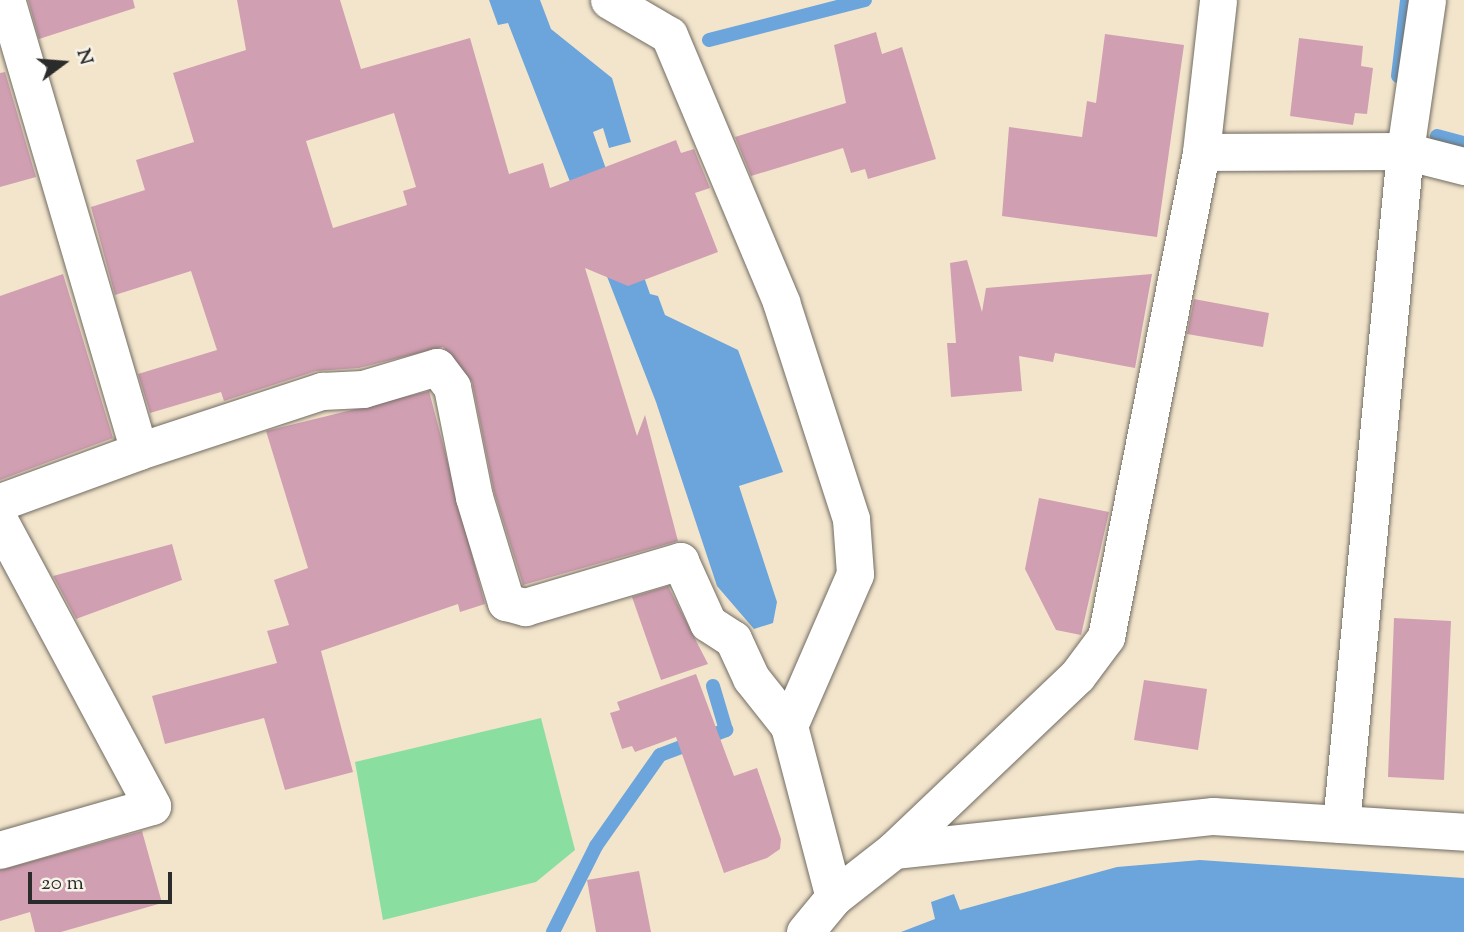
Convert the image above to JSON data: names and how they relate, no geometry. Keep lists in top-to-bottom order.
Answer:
{
  "scale_bar": "20 m",
  "north": "right"
}
